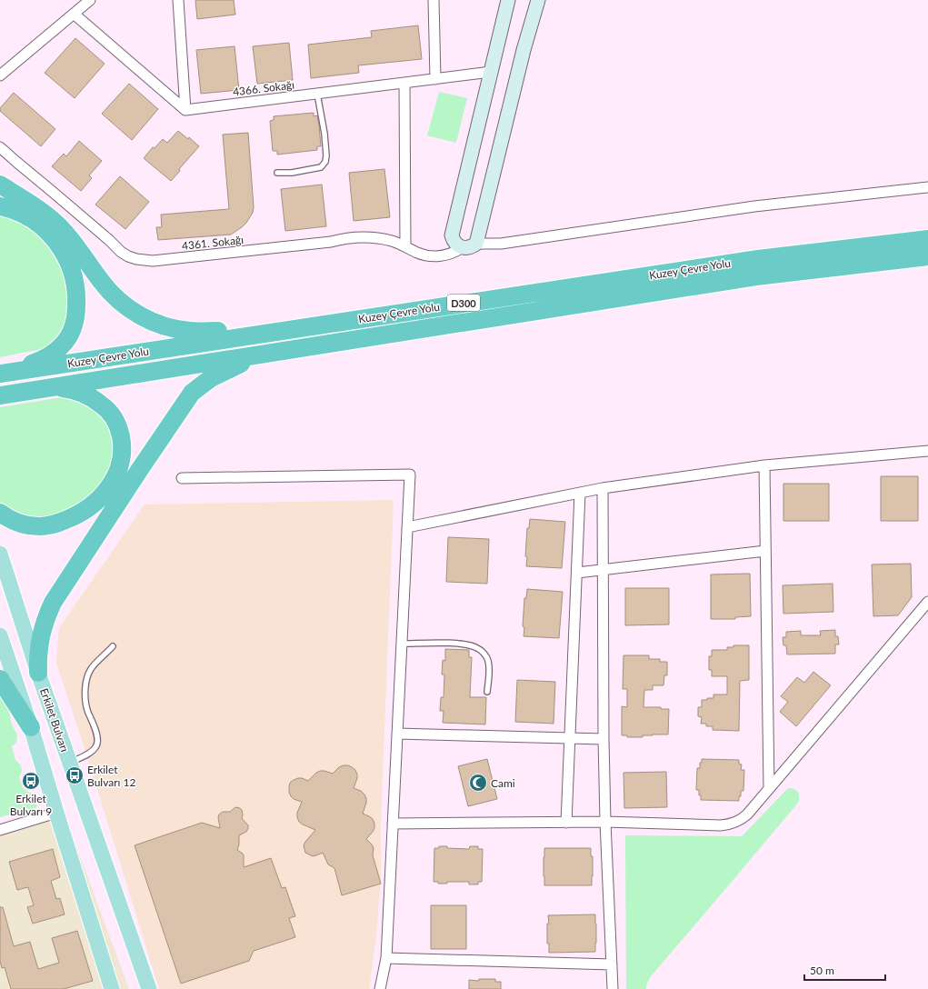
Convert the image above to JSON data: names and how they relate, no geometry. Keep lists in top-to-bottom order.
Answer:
{
  "streets": {
    "highway": ["Kuzey Çevre Yolu", "D300"],
    "main road": ["Erkilet Bulvarı"],
    "street": ["4366. Sokağı", "4361. Sokağı"]
  },
  "places": {
    "bus stop": ["Erkilet Bulvarı 12", "Erkilet Bulvarı 9"],
    "mosque": ["Cami"]
  },
  "scale_bar": "50 m"
}
